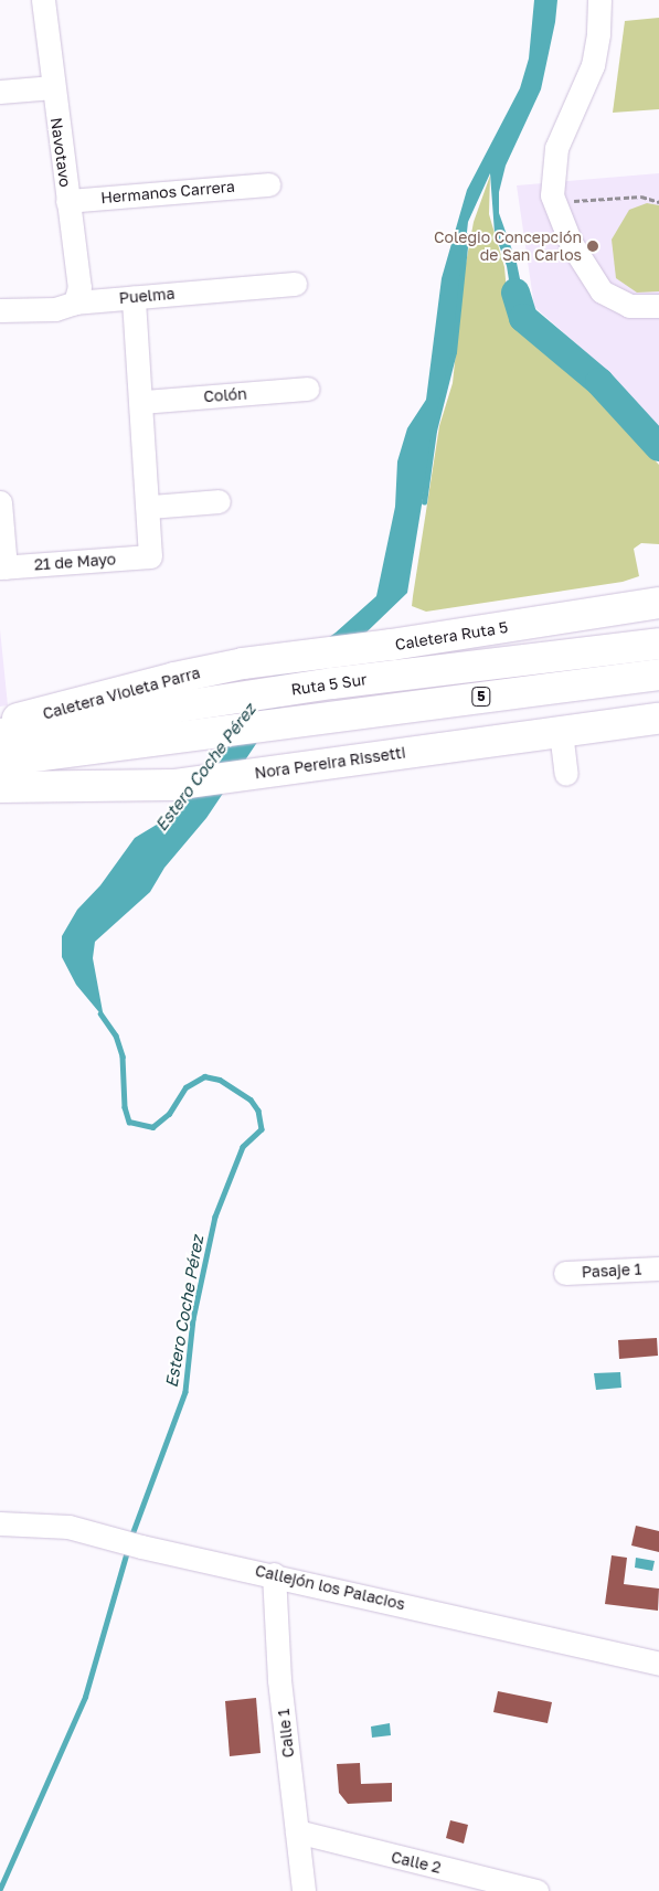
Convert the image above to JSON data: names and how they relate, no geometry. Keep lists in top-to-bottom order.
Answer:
{
  "streets": {
    "main road": [
      "Caletera Ruta 5",
      "Ruta 5 Sur",
      "Caletera Violeta Parra",
      "5",
      "Nora Pereira Rissetti"
    ],
    "street": [
      "Navotavo",
      "Hermanos Carrera",
      "Puelma",
      "Colón",
      "21 de Mayo",
      "Pasaje 1",
      "Callejón los Palacios",
      "Calle 1",
      "Calle 2"
    ]
  },
  "crossings": [
    ["Navotavo", "Hermanos Carrera"],
    ["Navotavo", "Puelma"],
    ["Caletera Ruta 5", "Caletera Violeta Parra"],
    ["Callejón los Palacios", "Calle 1"],
    ["Calle 1", "Calle 2"]
  ],
  "water": ["Estero Coche Pérez"],
  "places": ["Colegio Concepción de San Carlos"]
}
